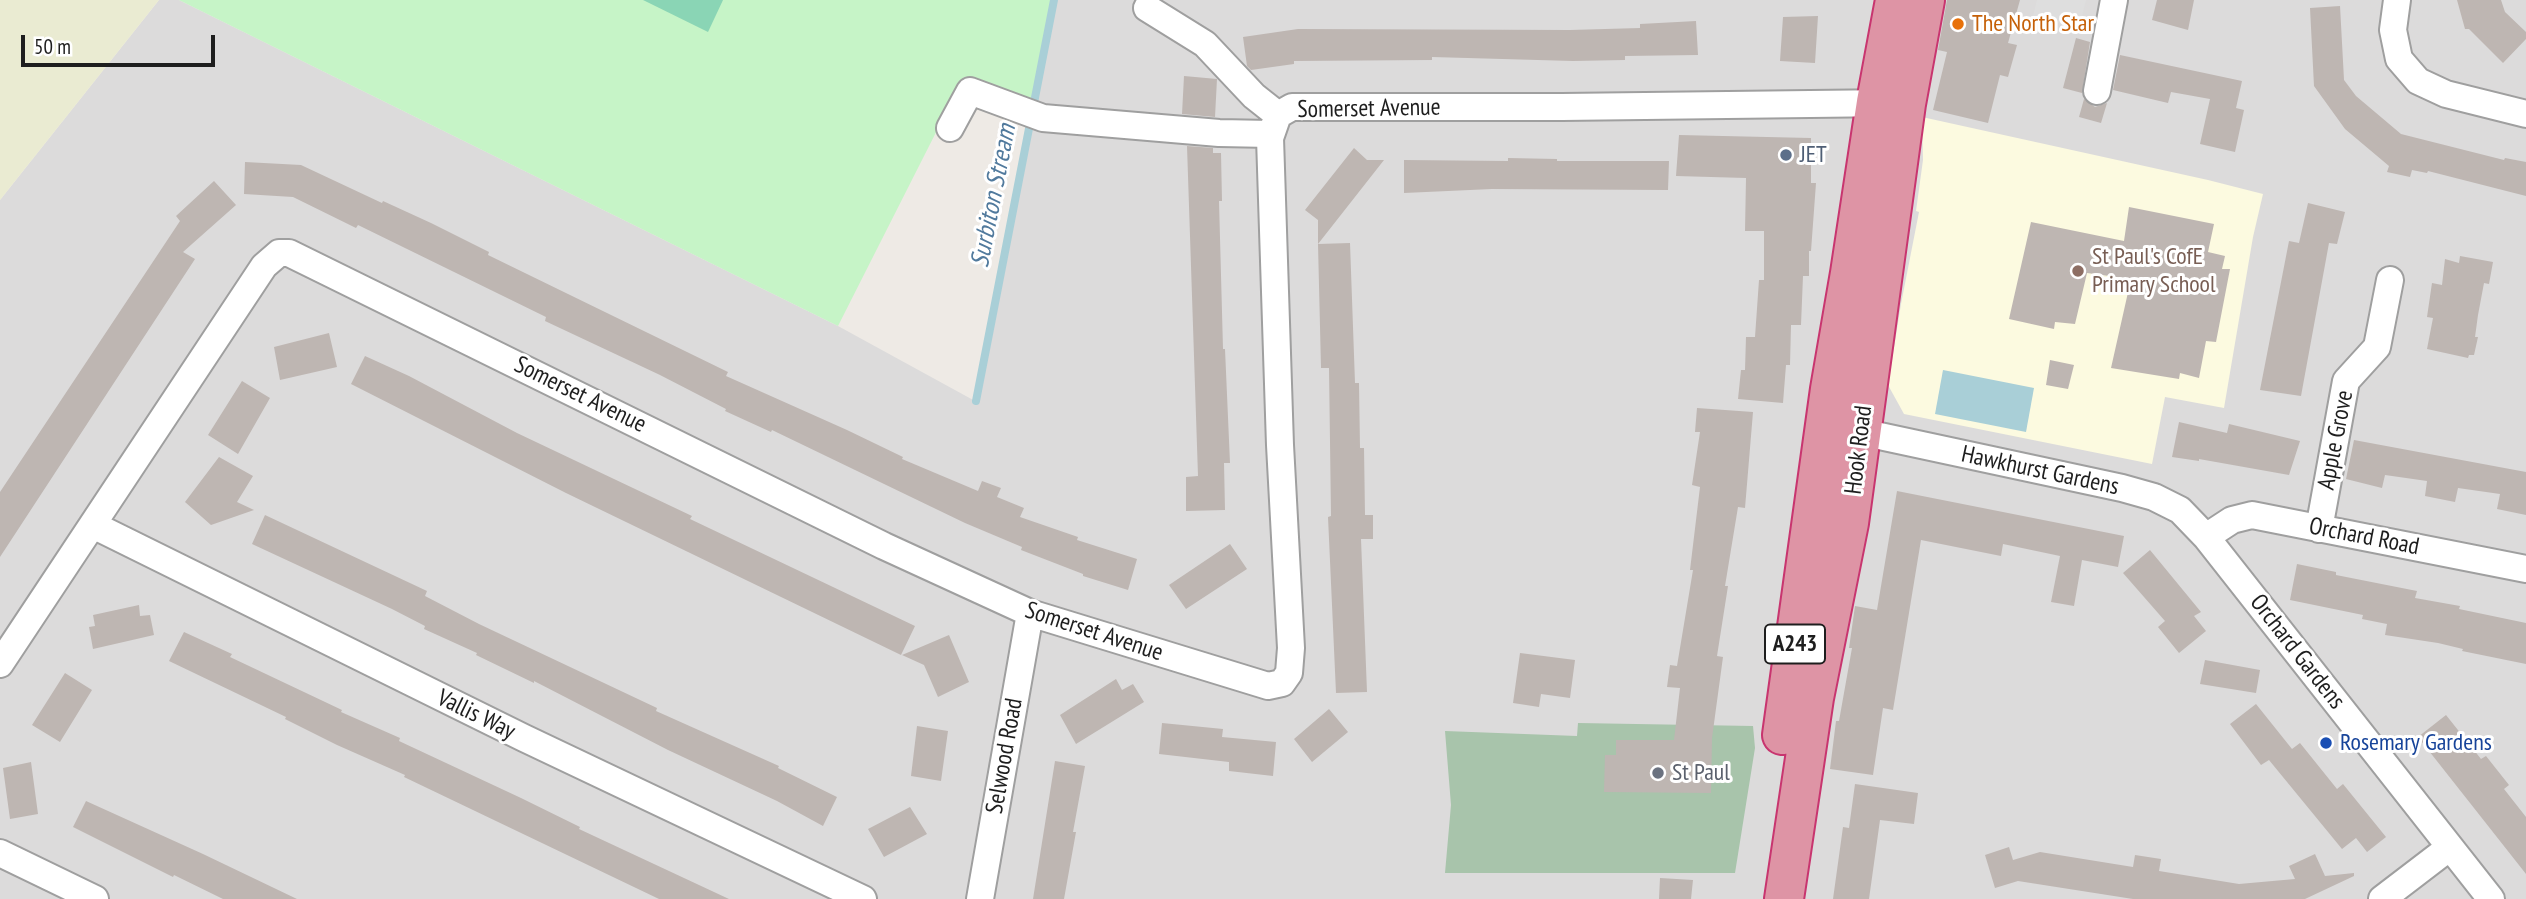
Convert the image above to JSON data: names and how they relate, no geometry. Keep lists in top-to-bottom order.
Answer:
{
  "streets": {
    "highway": ["Hook Road", "A243"],
    "street": [
      "Somerset Avenue",
      "Apple Grove",
      "Hawkhurst Gardens",
      "Orchard Road",
      "Orchard Gardens",
      "Vallis Way",
      "Selwood Road"
    ]
  },
  "crossings": [
    ["Somerset Avenue", "Hook Road"],
    ["Somerset Avenue", "Vallis Way"],
    ["Somerset Avenue", "Selwood Road"],
    ["Apple Grove", "Orchard Road"],
    ["Hook Road", "Hawkhurst Gardens"],
    ["Hawkhurst Gardens", "Orchard Road"],
    ["Hawkhurst Gardens", "Orchard Gardens"],
    ["Orchard Road", "Orchard Gardens"]
  ],
  "water": ["Surbiton Stream"],
  "places": [
    "The North Star",
    "JET",
    "St Paul's CofE Primary School",
    "Rosemary Gardens",
    "St Paul"
  ],
  "scale_bar": "50 m"
}
